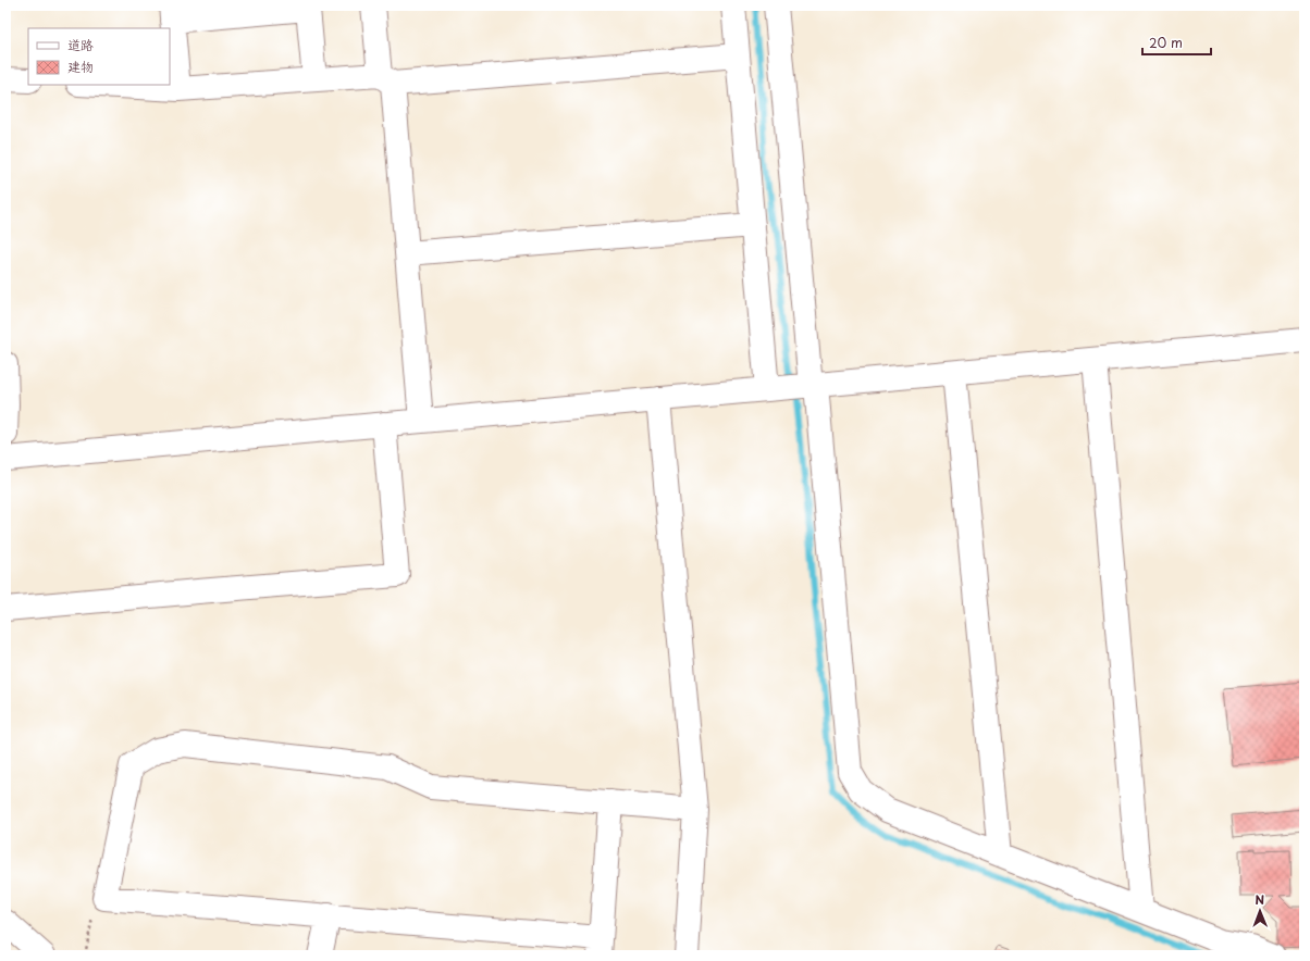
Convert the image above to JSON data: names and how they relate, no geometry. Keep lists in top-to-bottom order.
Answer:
{
  "legend": ["道路", "建物"],
  "scale_bar": "20 m",
  "north": "top"
}
